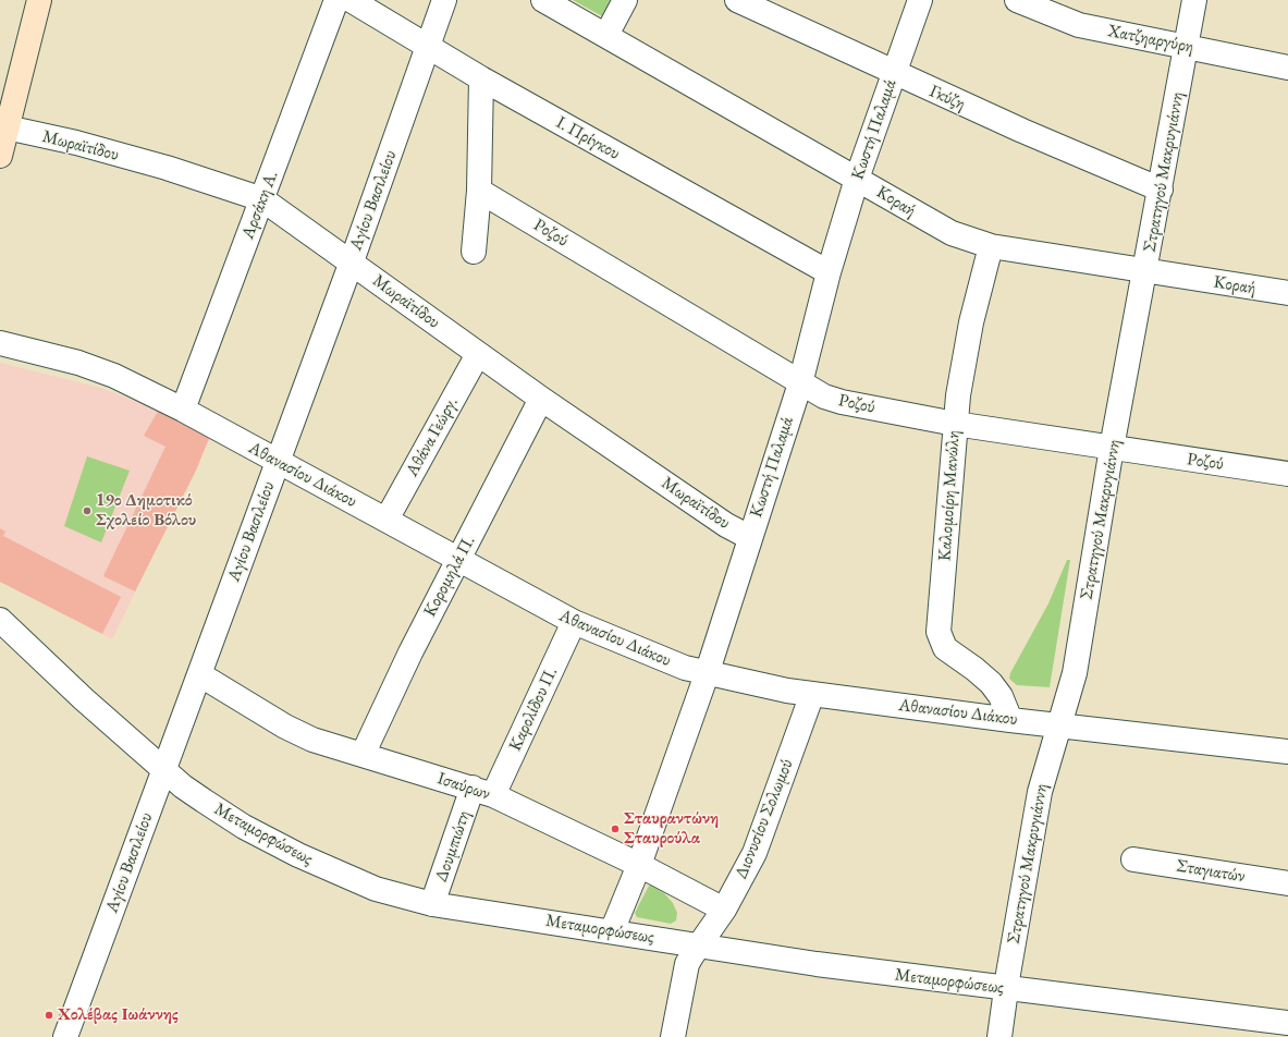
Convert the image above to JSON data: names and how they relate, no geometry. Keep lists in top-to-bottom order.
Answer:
{
  "streets": {
    "street": [
      "Χατζηαργύρη",
      "Γκύζη",
      "Κωστή Παλαμά",
      "Ι. Πρίγκου",
      "Μωραϊτίδου",
      "Στρατηγού Μακρυγιάννη",
      "Αγίου Βασιλείου",
      "Κοραή",
      "Αρσάκη Α.",
      "Ροζού",
      "Αθάνα Γεώργ.",
      "Αθανασίου Διάκου",
      "Καλομοίρη Μανώλη",
      "Κορομηλά Π.",
      "Καρολίδου Π.",
      "Ισαύρων",
      "Διονυσίου Σολωμού",
      "Μεταμορφώσεως",
      "Δουμπιώτη",
      "Σταγιατών"
    ]
  },
  "crossings": [
    ["Χατζηαργύρη", "Στρατηγού Μακρυγιάννη"],
    ["Γκύζη", "Κωστή Παλαμά"],
    ["Γκύζη", "Στρατηγού Μακρυγιάννη"],
    ["Κωστή Παλαμά", "Ι. Πρίγκου"],
    ["Κωστή Παλαμά", "Μωραϊτίδου"],
    ["Κωστή Παλαμά", "Κοραή"],
    ["Κωστή Παλαμά", "Ροζού"],
    ["Κωστή Παλαμά", "Αθανασίου Διάκου"],
    ["Κωστή Παλαμά", "Ισαύρων"],
    ["Κωστή Παλαμά", "Μεταμορφώσεως"],
    ["Ι. Πρίγκου", "Αγίου Βασιλείου"],
    ["Μωραϊτίδου", "Αγίου Βασιλείου"],
    ["Μωραϊτίδου", "Αρσάκη Α."],
    ["Μωραϊτίδου", "Αθάνα Γεώργ."],
    ["Μωραϊτίδου", "Κορομηλά Π."],
    ["Στρατηγού Μακρυγιάννη", "Κοραή"],
    ["Στρατηγού Μακρυγιάννη", "Ροζού"],
    ["Στρατηγού Μακρυγιάννη", "Αθανασίου Διάκου"],
    ["Στρατηγού Μακρυγιάννη", "Μεταμορφώσεως"],
    ["Αγίου Βασιλείου", "Αθανασίου Διάκου"],
    ["Αγίου Βασιλείου", "Ισαύρων"],
    ["Αγίου Βασιλείου", "Μεταμορφώσεως"],
    ["Κοραή", "Καλομοίρη Μανώλη"],
    ["Αρσάκη Α.", "Αθανασίου Διάκου"],
    ["Ροζού", "Καλομοίρη Μανώλη"],
    ["Αθάνα Γεώργ.", "Αθανασίου Διάκου"],
    ["Αθανασίου Διάκου", "Καλομοίρη Μανώλη"],
    ["Αθανασίου Διάκου", "Κορομηλά Π."],
    ["Αθανασίου Διάκου", "Καρολίδου Π."],
    ["Αθανασίου Διάκου", "Διονυσίου Σολωμού"],
    ["Κορομηλά Π.", "Ισαύρων"],
    ["Καρολίδου Π.", "Ισαύρων"],
    ["Καρολίδου Π.", "Δουμπιώτη"],
    ["Ισαύρων", "Διονυσίου Σολωμού"],
    ["Ισαύρων", "Δουμπιώτη"],
    ["Διονυσίου Σολωμού", "Μεταμορφώσεως"],
    ["Μεταμορφώσεως", "Δουμπιώτη"]
  ],
  "places": ["19ο Δημοτικό Σχολείο Βόλου", "Σταυραντώνη Σταυρούλα", "Χολέβας Ιωάννης"]
}
